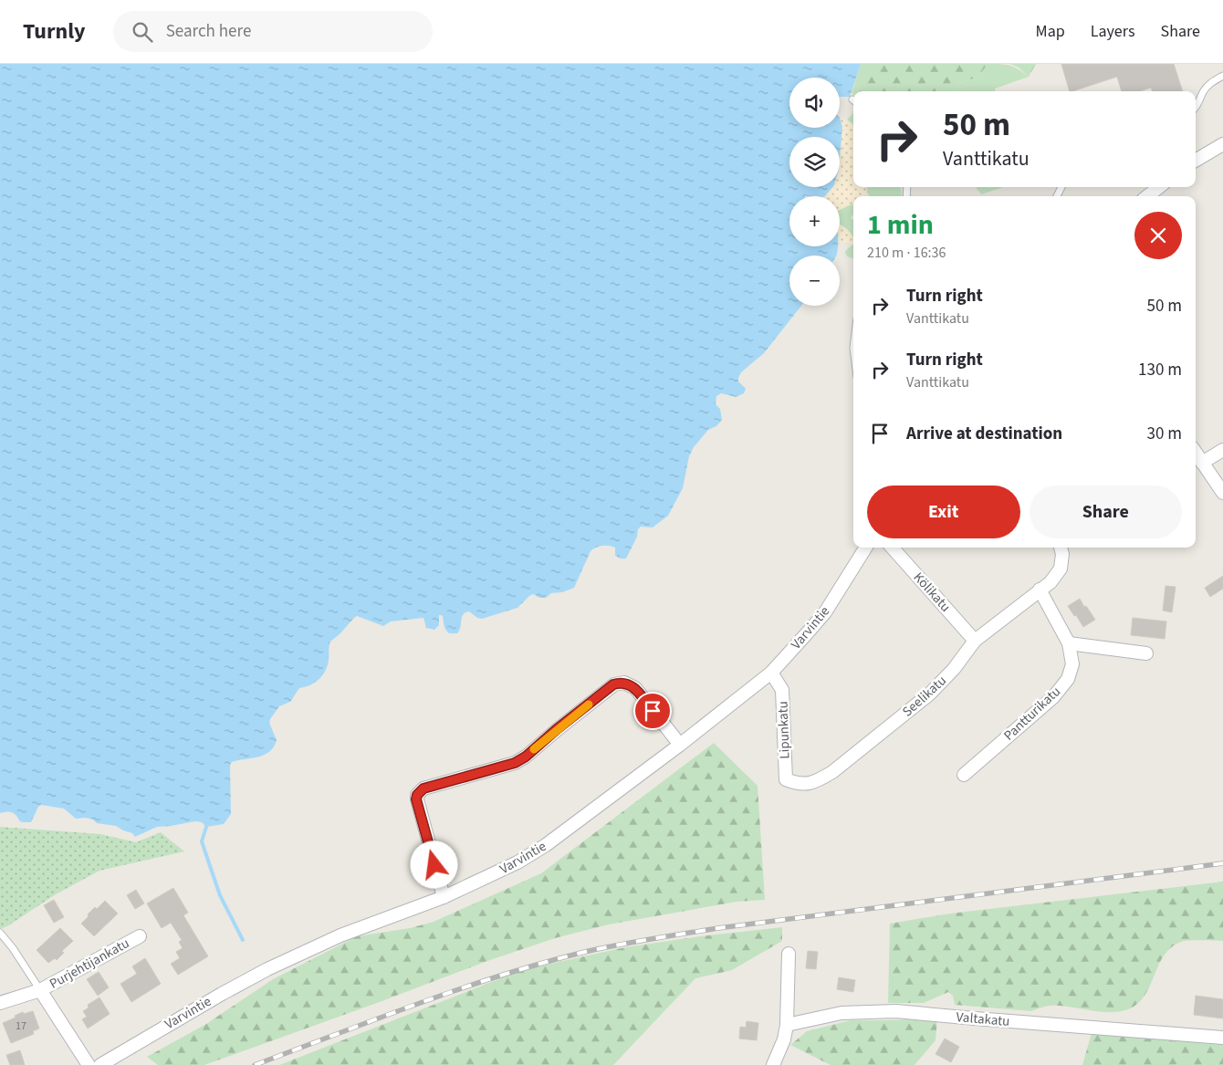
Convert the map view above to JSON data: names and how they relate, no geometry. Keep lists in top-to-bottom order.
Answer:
{
  "streets": {
    "street": [
      "Kölikatu",
      "Varvintie",
      "Seelikatu",
      "Pantturikatu",
      "Lipunkatu",
      "Purjehtijankatu",
      "Valtakatu"
    ]
  },
  "crossings": [
    ["Kölikatu", "Seelikatu"],
    ["Varvintie", "Lipunkatu"],
    ["Seelikatu", "Pantturikatu"],
    ["Seelikatu", "Lipunkatu"]
  ],
  "house_numbers": ["17"],
  "page": {
    "header": "Turnly",
    "search": "Search here",
    "nav": ["Map", "Layers", "Share"],
    "map_buttons": ["+", "−"],
    "turn": ["50 m", "Vanttikatu"],
    "heading": ["1 min", "210 m · 16:36"],
    "list": [
      {
        "name": "Turn right",
        "note": "Vanttikatu",
        "value": "50 m"
      },
      {
        "name": "Turn right",
        "note": "Vanttikatu",
        "value": "130 m"
      },
      {
        "name": "Arrive at destination",
        "value": "30 m"
      }
    ],
    "buttons": ["Exit", "Share"]
  }
}
